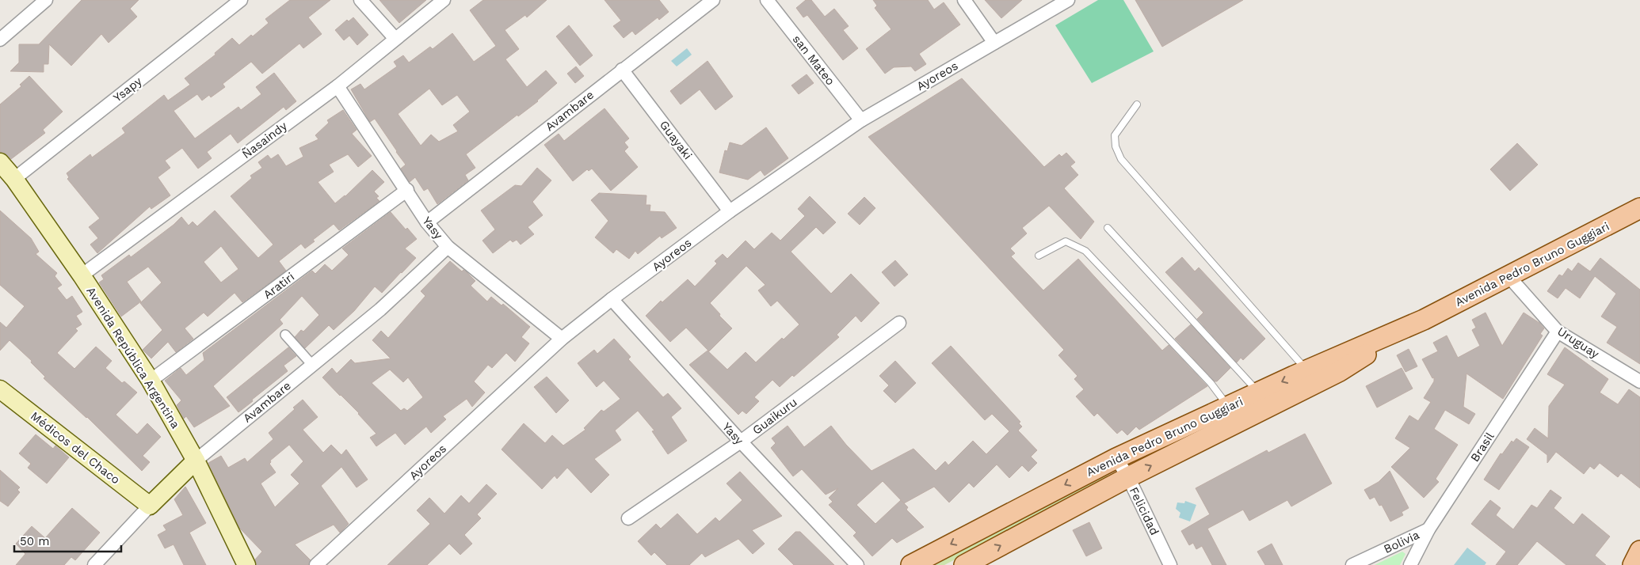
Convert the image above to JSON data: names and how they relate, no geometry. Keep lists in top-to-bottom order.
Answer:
{
  "streets": {
    "main road": [
      "Avambare",
      "Avenida Pedro Bruno Guggiari",
      "Avenida República Argentina",
      "Médicos del Chaco"
    ],
    "street": [
      "san Mateo",
      "Ayoreos",
      "Ysapy",
      "Ñasaindy",
      "Guayaki",
      "Yasy",
      "Aratiri",
      "Uruguay",
      "Guaikuru",
      "Brasil",
      "Felicidad",
      "Bolivia"
    ]
  },
  "crossings": [
    ["san Mateo", "Ayoreos"],
    ["Ayoreos", "Guayaki"],
    ["Ayoreos", "Yasy"],
    ["Ysapy", "Avenida República Argentina"],
    ["Avambare", "Guayaki"],
    ["Avambare", "Yasy"],
    ["Avambare", "Avenida República Argentina"],
    ["Avambare", "Médicos del Chaco"],
    ["Ñasaindy", "Yasy"],
    ["Ñasaindy", "Avenida República Argentina"],
    ["Yasy", "Aratiri"],
    ["Yasy", "Guaikuru"],
    ["Avenida Pedro Bruno Guggiari", "Uruguay"],
    ["Avenida Pedro Bruno Guggiari", "Felicidad"],
    ["Aratiri", "Avenida República Argentina"],
    ["Uruguay", "Brasil"],
    ["Brasil", "Bolivia"]
  ],
  "scale_bar": "50 m"
}
